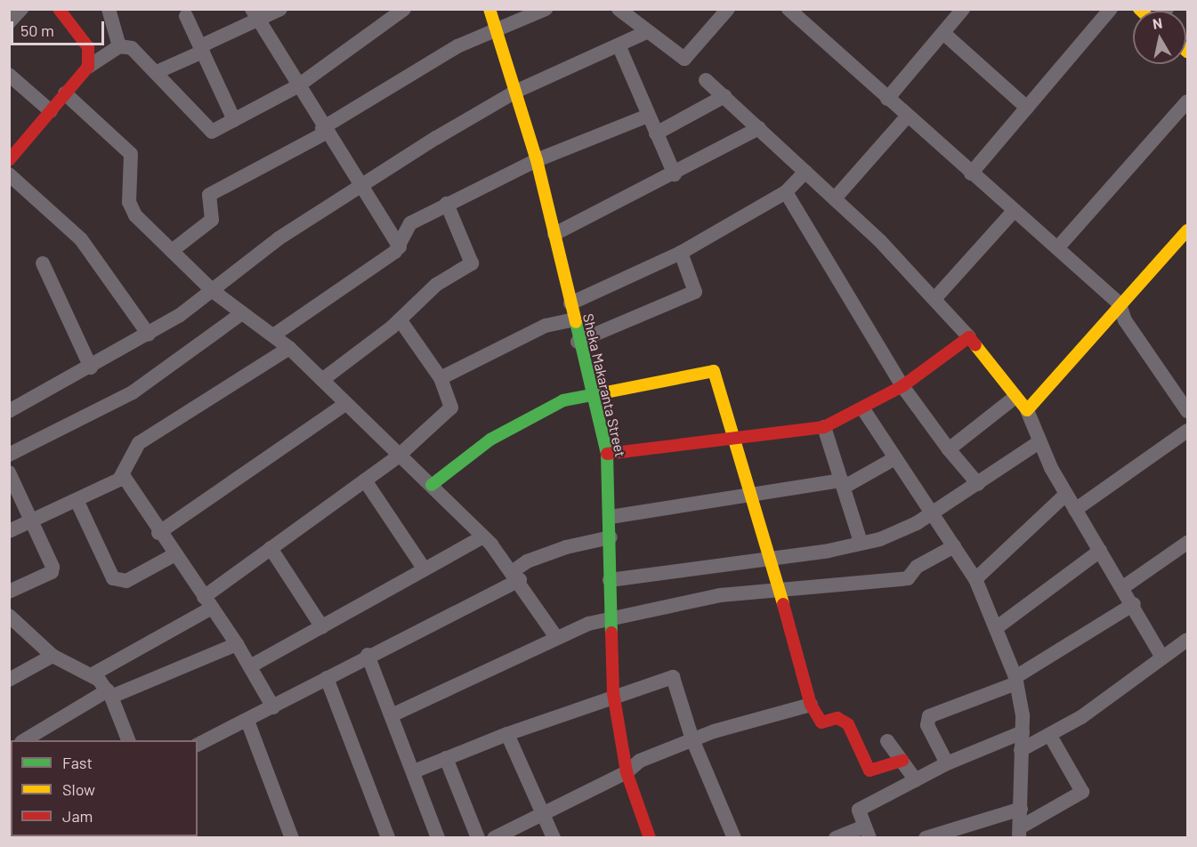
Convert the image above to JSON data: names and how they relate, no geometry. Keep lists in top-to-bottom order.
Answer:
{
  "streets": {
    "street": ["Sheka Makaranta Street"]
  },
  "legend": ["Fast", "Slow", "Jam"],
  "scale_bar": "50 m",
  "north": "top"
}
